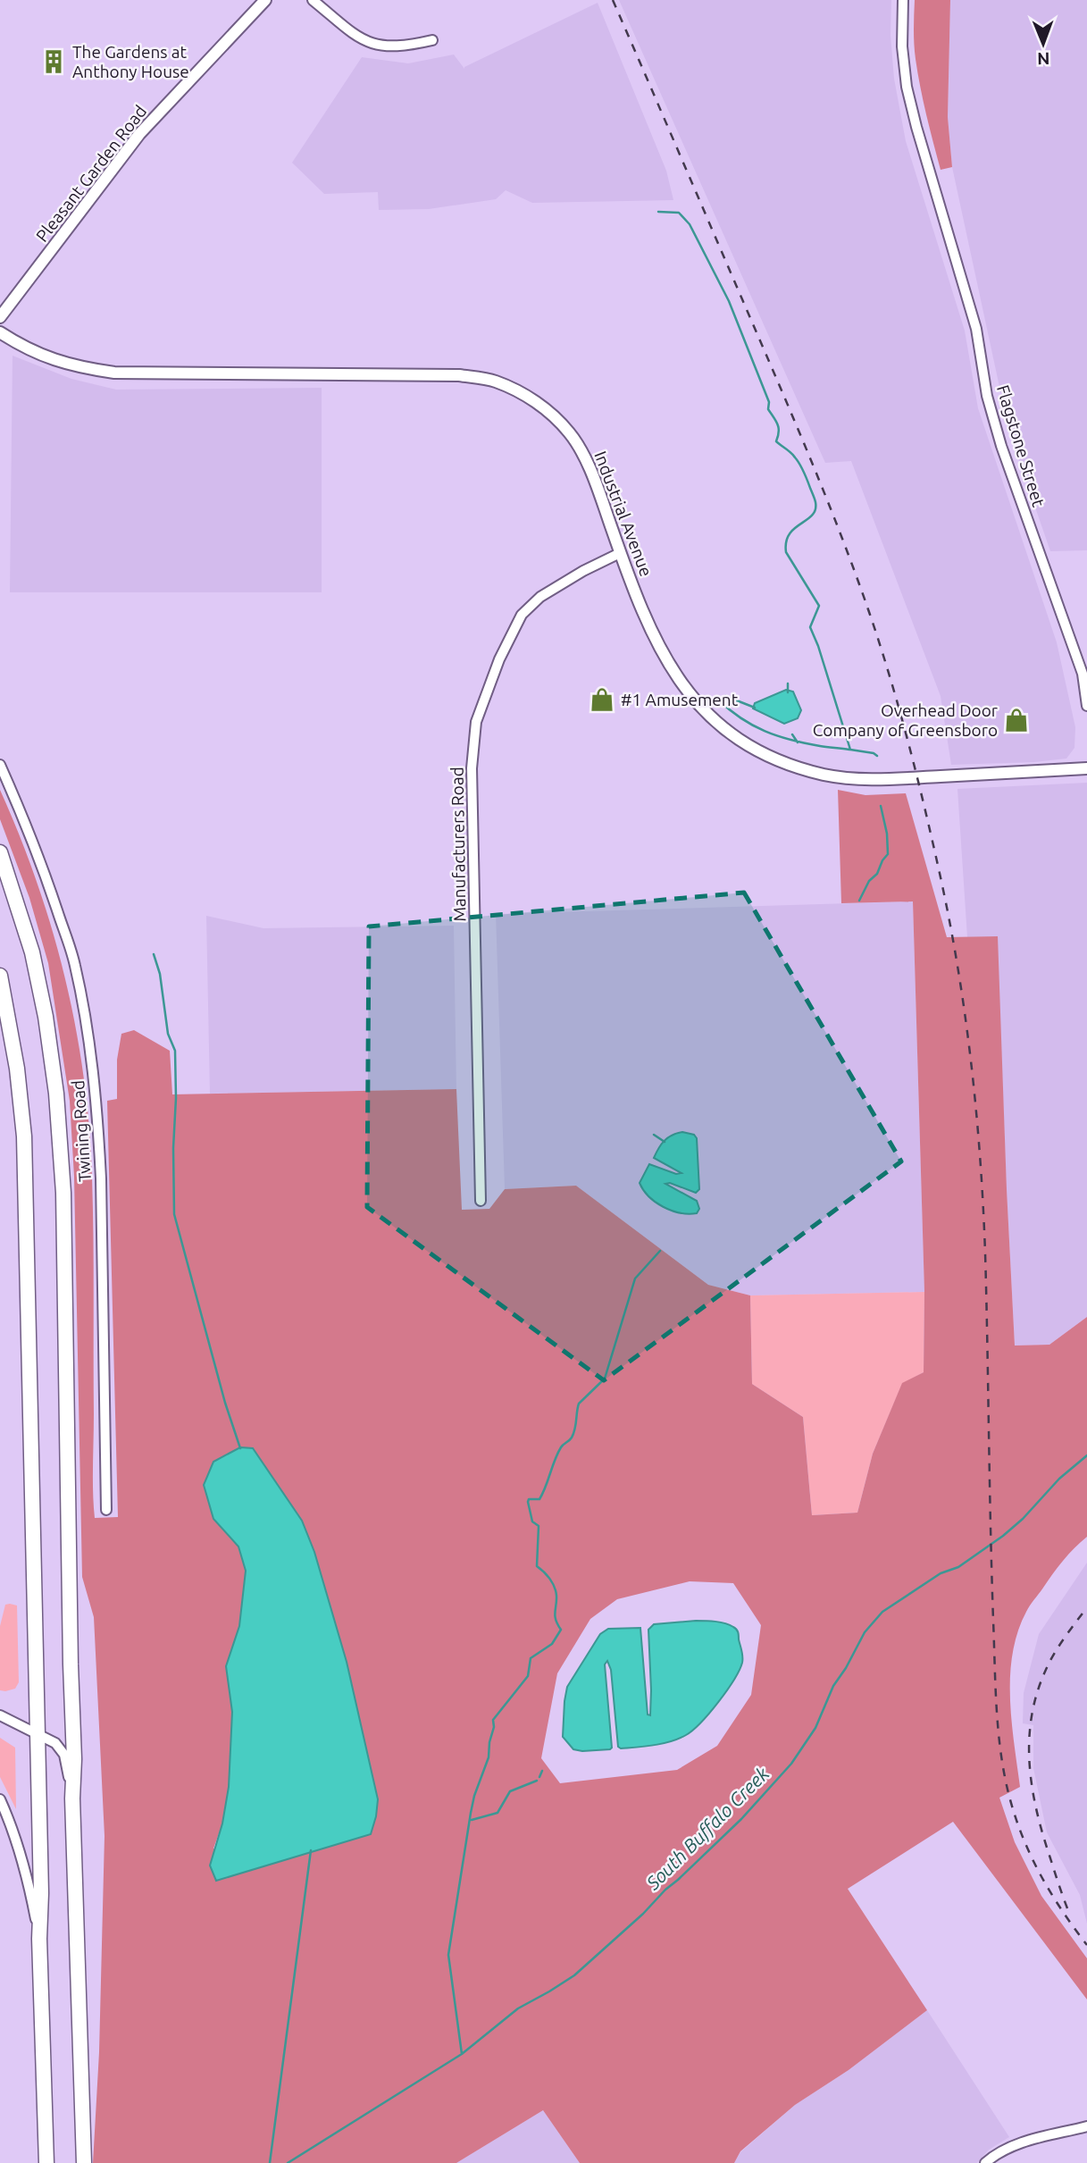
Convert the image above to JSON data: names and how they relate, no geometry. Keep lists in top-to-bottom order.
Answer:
{
  "streets": {
    "main road": ["Pleasant Garden Road", "Industrial Avenue"],
    "street": ["Flagstone Street", "Manufacturers Road", "Twining Road"]
  },
  "crossings": [
    ["Industrial Avenue", "Manufacturers Road"]
  ],
  "water": ["South Buffalo Creek"],
  "places": {
    "building": ["The Gardens at Anthony House"],
    "shop": ["#1 Amusement", "Overhead Door Company of Greensboro"]
  },
  "north": "bottom"
}
